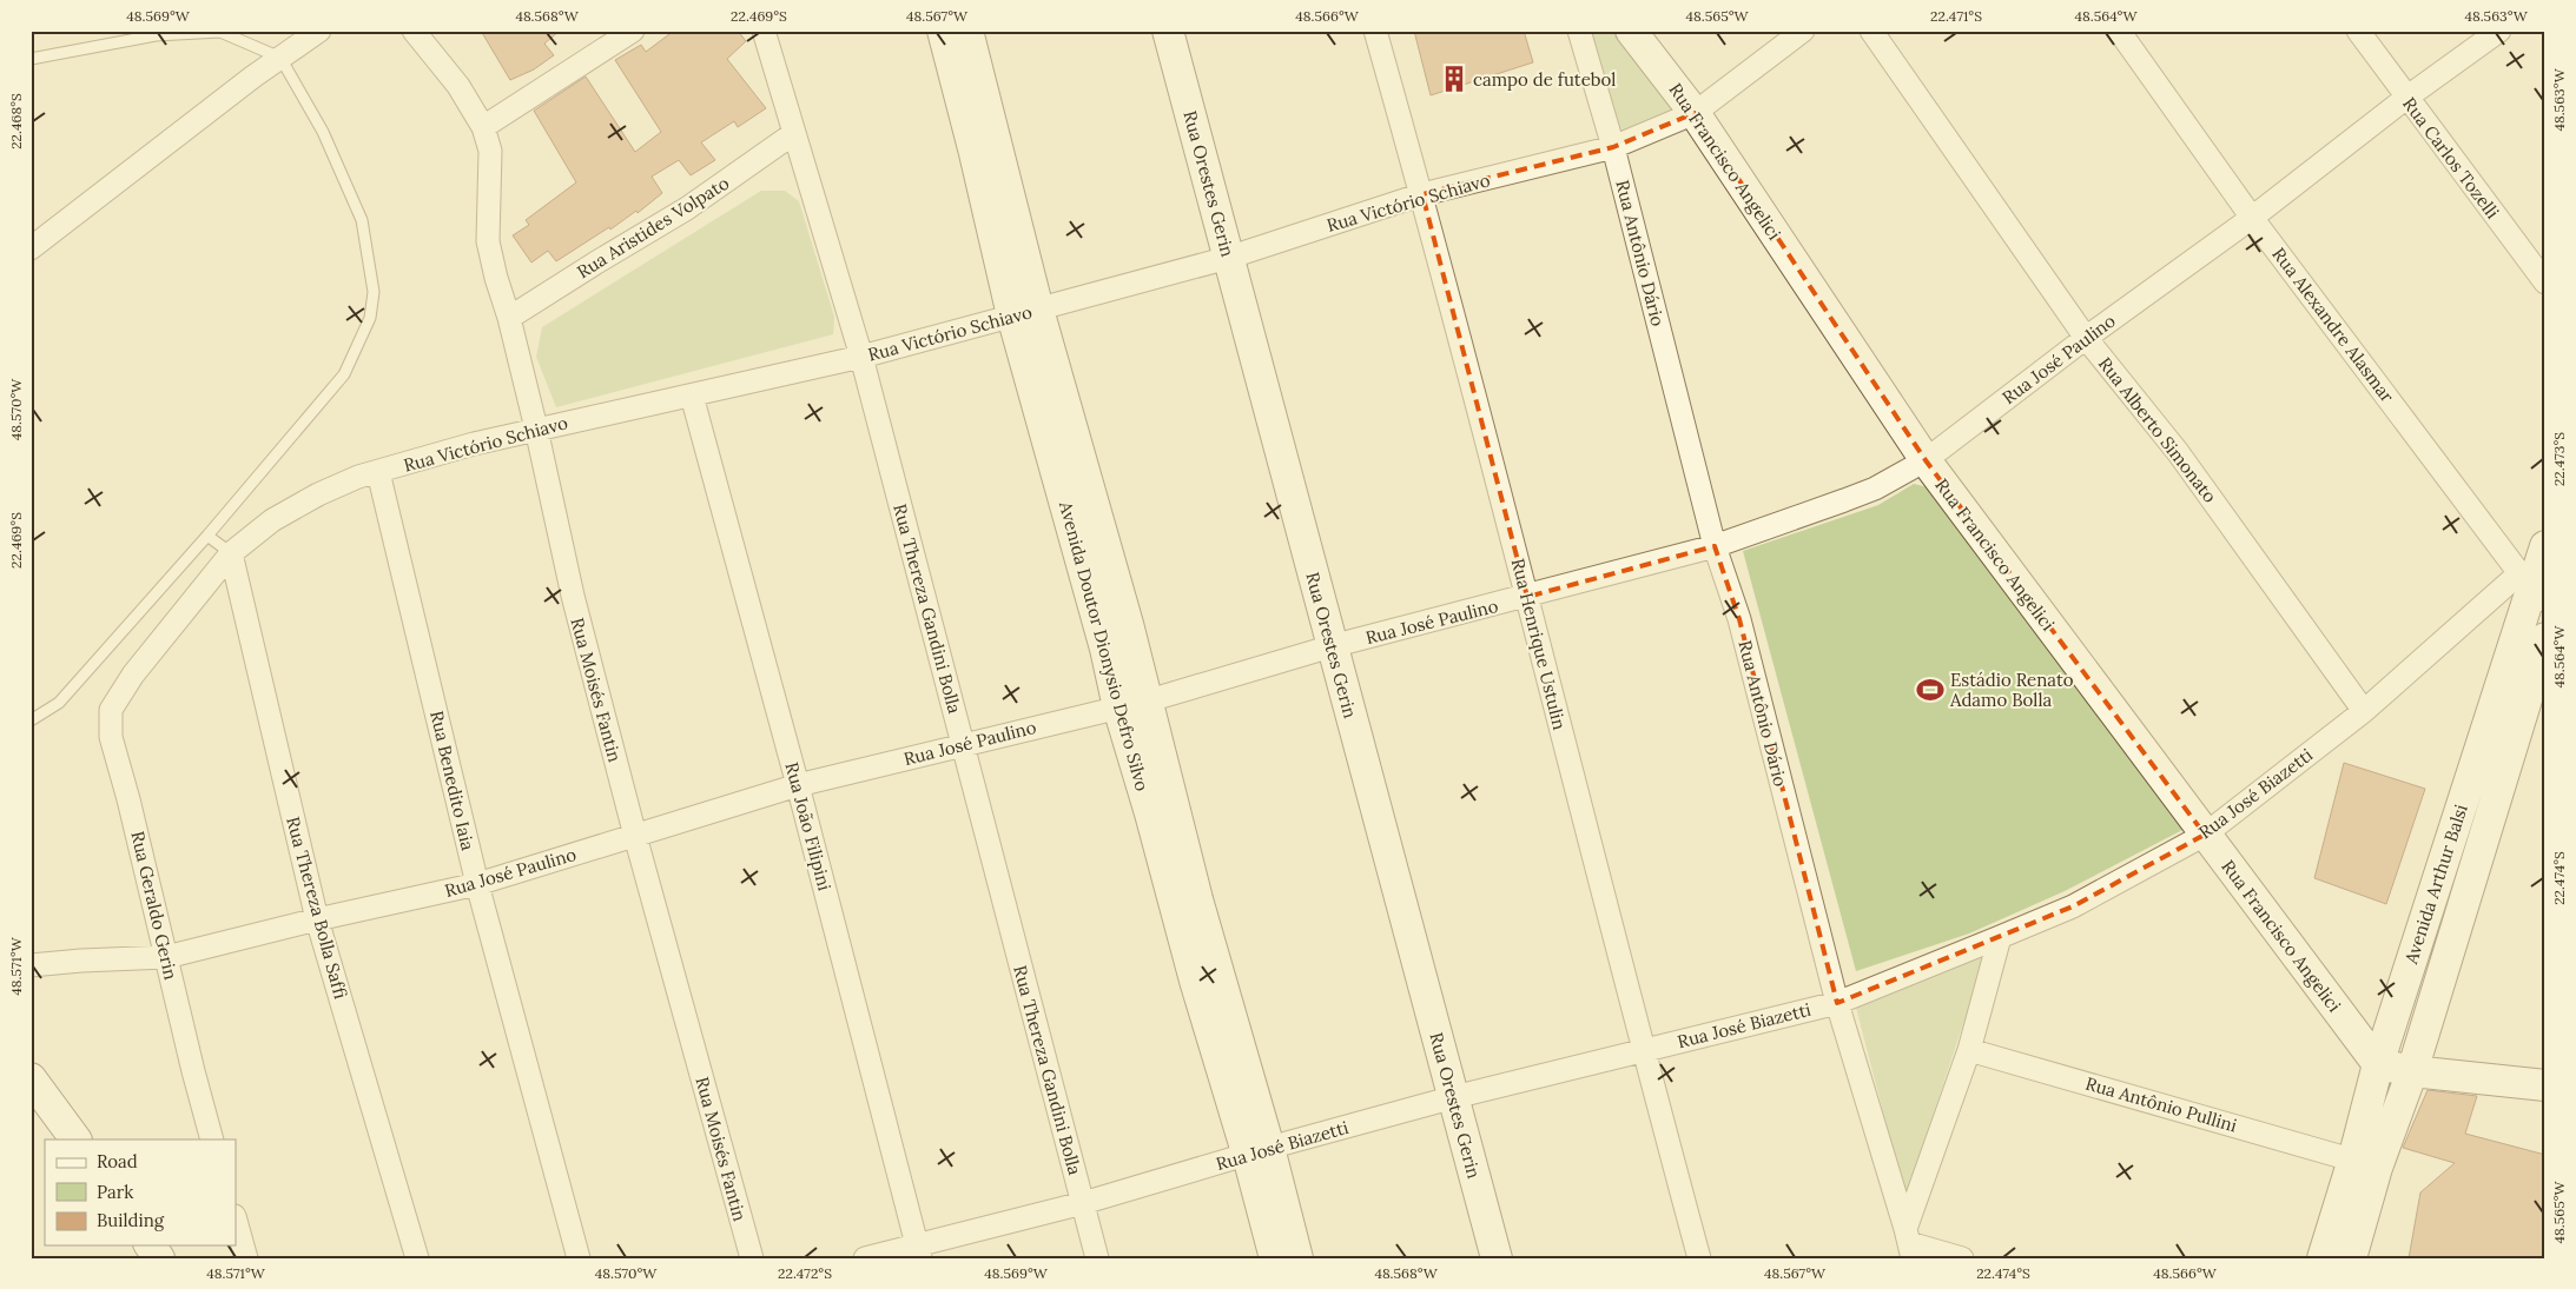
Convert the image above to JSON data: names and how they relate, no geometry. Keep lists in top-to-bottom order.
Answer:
{
  "streets": {
    "street": [
      "Rua Carlos Tozelli",
      "Rua Francisco Angelici",
      "Rua Orestes Gerin",
      "Rua Victório Schiavo",
      "Rua Aristides Volpato",
      "Rua Antônio Dário",
      "Rua Alexandre Alasmar",
      "Rua José Paulino",
      "Rua Alberto Simonato",
      "Rua Thereza Gandini Bolla",
      "Rua Henrique Ustulin",
      "Avenida Doutor Dionysio Defro Silvo",
      "Rua Moisés Fantin",
      "Rua Benedito Iaia",
      "Rua José Biazetti",
      "Rua João Filipini",
      "Avenida Arthur Balsi",
      "Rua Geraldo Gerin",
      "Rua Thereza Bolla Saffi",
      "Rua Antônio Pullini"
    ]
  },
  "crossings": [
    ["Rua Carlos Tozelli", "Rua José Paulino"],
    ["Rua Francisco Angelici", "Rua Victório Schiavo"],
    ["Rua Francisco Angelici", "Rua José Paulino"],
    ["Rua Francisco Angelici", "Rua José Biazetti"],
    ["Rua Francisco Angelici", "Avenida Arthur Balsi"],
    ["Rua Orestes Gerin", "Rua Victório Schiavo"],
    ["Rua Orestes Gerin", "Rua José Paulino"],
    ["Rua Orestes Gerin", "Rua José Biazetti"],
    ["Rua Victório Schiavo", "Rua Antônio Dário"],
    ["Rua Victório Schiavo", "Rua Thereza Gandini Bolla"],
    ["Rua Victório Schiavo", "Rua Henrique Ustulin"],
    ["Rua Victório Schiavo", "Avenida Doutor Dionysio Defro Silvo"],
    ["Rua Victório Schiavo", "Rua Moisés Fantin"],
    ["Rua Victório Schiavo", "Rua Benedito Iaia"],
    ["Rua Victório Schiavo", "Rua João Filipini"],
    ["Rua Victório Schiavo", "Rua Geraldo Gerin"],
    ["Rua Victório Schiavo", "Rua Thereza Bolla Saffi"],
    ["Rua Aristides Volpato", "Rua Thereza Gandini Bolla"],
    ["Rua Aristides Volpato", "Rua Moisés Fantin"],
    ["Rua Antônio Dário", "Rua José Paulino"],
    ["Rua Antônio Dário", "Rua José Biazetti"],
    ["Rua Alexandre Alasmar", "Rua José Paulino"],
    ["Rua Alexandre Alasmar", "Rua José Biazetti"],
    ["Rua Alexandre Alasmar", "Avenida Arthur Balsi"],
    ["Rua José Paulino", "Rua Alberto Simonato"],
    ["Rua José Paulino", "Rua Thereza Gandini Bolla"],
    ["Rua José Paulino", "Rua Henrique Ustulin"],
    ["Rua José Paulino", "Avenida Doutor Dionysio Defro Silvo"],
    ["Rua José Paulino", "Rua Moisés Fantin"],
    ["Rua José Paulino", "Rua Benedito Iaia"],
    ["Rua José Paulino", "Rua João Filipini"],
    ["Rua José Paulino", "Rua Geraldo Gerin"],
    ["Rua José Paulino", "Rua Thereza Bolla Saffi"],
    ["Rua Alberto Simonato", "Rua José Biazetti"],
    ["Rua Thereza Gandini Bolla", "Rua José Biazetti"],
    ["Rua Henrique Ustulin", "Rua José Biazetti"],
    ["Avenida Doutor Dionysio Defro Silvo", "Rua José Biazetti"],
    ["Rua José Biazetti", "Rua João Filipini"],
    ["Rua José Biazetti", "Avenida Arthur Balsi"],
    ["Avenida Arthur Balsi", "Rua Antônio Pullini"]
  ],
  "places": {
    "building": ["campo de futebol"],
    "sports": ["Estádio Renato Adamo Bolla"]
  },
  "legend": ["Road", "Park", "Building"],
  "coordinates": [
    "48.569°W",
    "48.568°W",
    "22.469°S",
    "48.567°W",
    "48.566°W",
    "48.565°W",
    "22.471°S",
    "48.564°W",
    "48.563°W",
    "22.468°S",
    "48.570°W",
    "22.473°S",
    "22.474°S",
    "48.571°W",
    "22.472°S"
  ]
}
